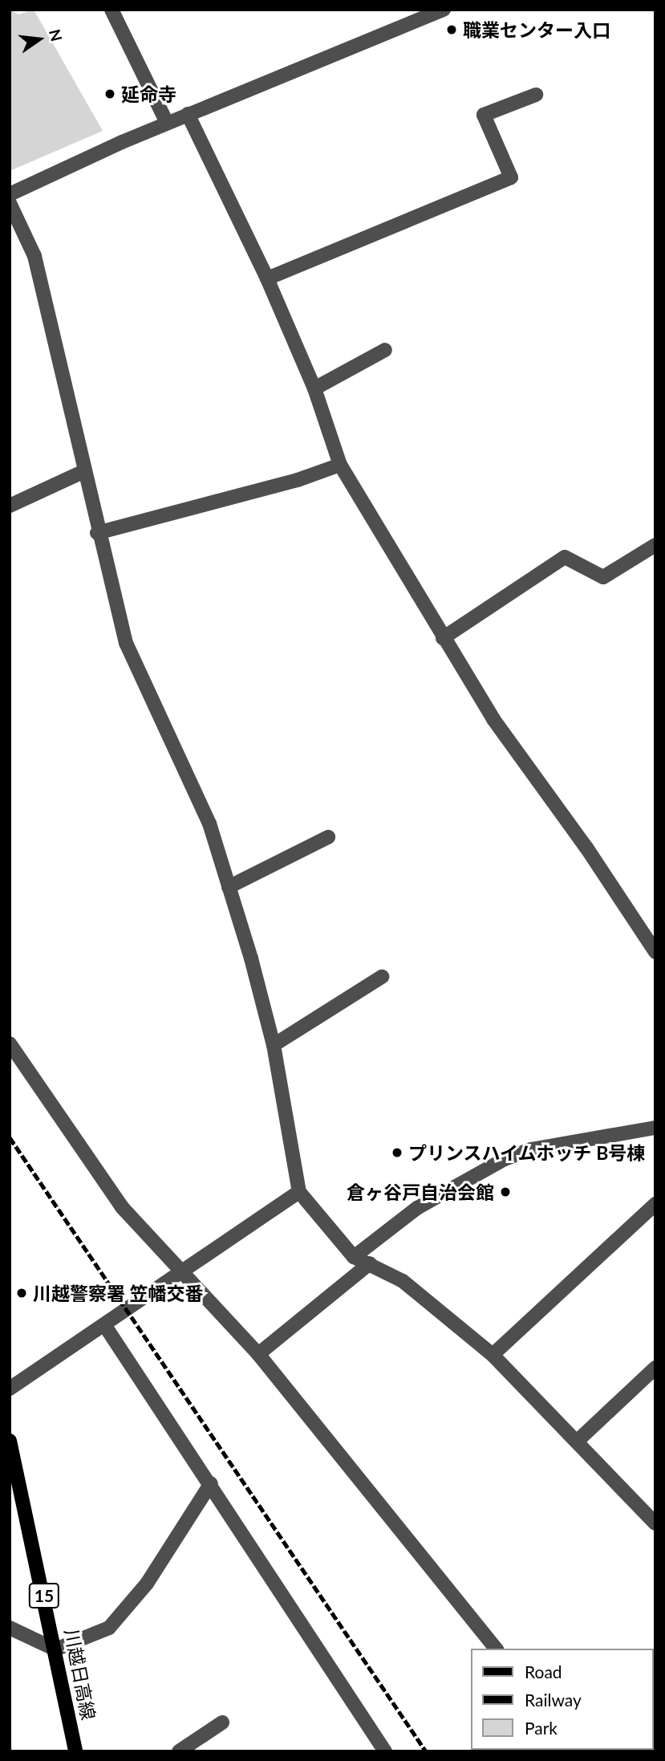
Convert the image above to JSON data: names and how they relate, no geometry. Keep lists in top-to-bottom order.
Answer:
{
  "streets": {
    "main road": ["15", "川越日高線"]
  },
  "places": [
    "職業センター入口",
    "延命寺",
    "プリンスハイムホッチ B号棟",
    "倉ヶ谷戸自治会館",
    "川越警察署 笠幡交番"
  ],
  "legend": ["Road", "Railway", "Park"],
  "north": "right"
}
